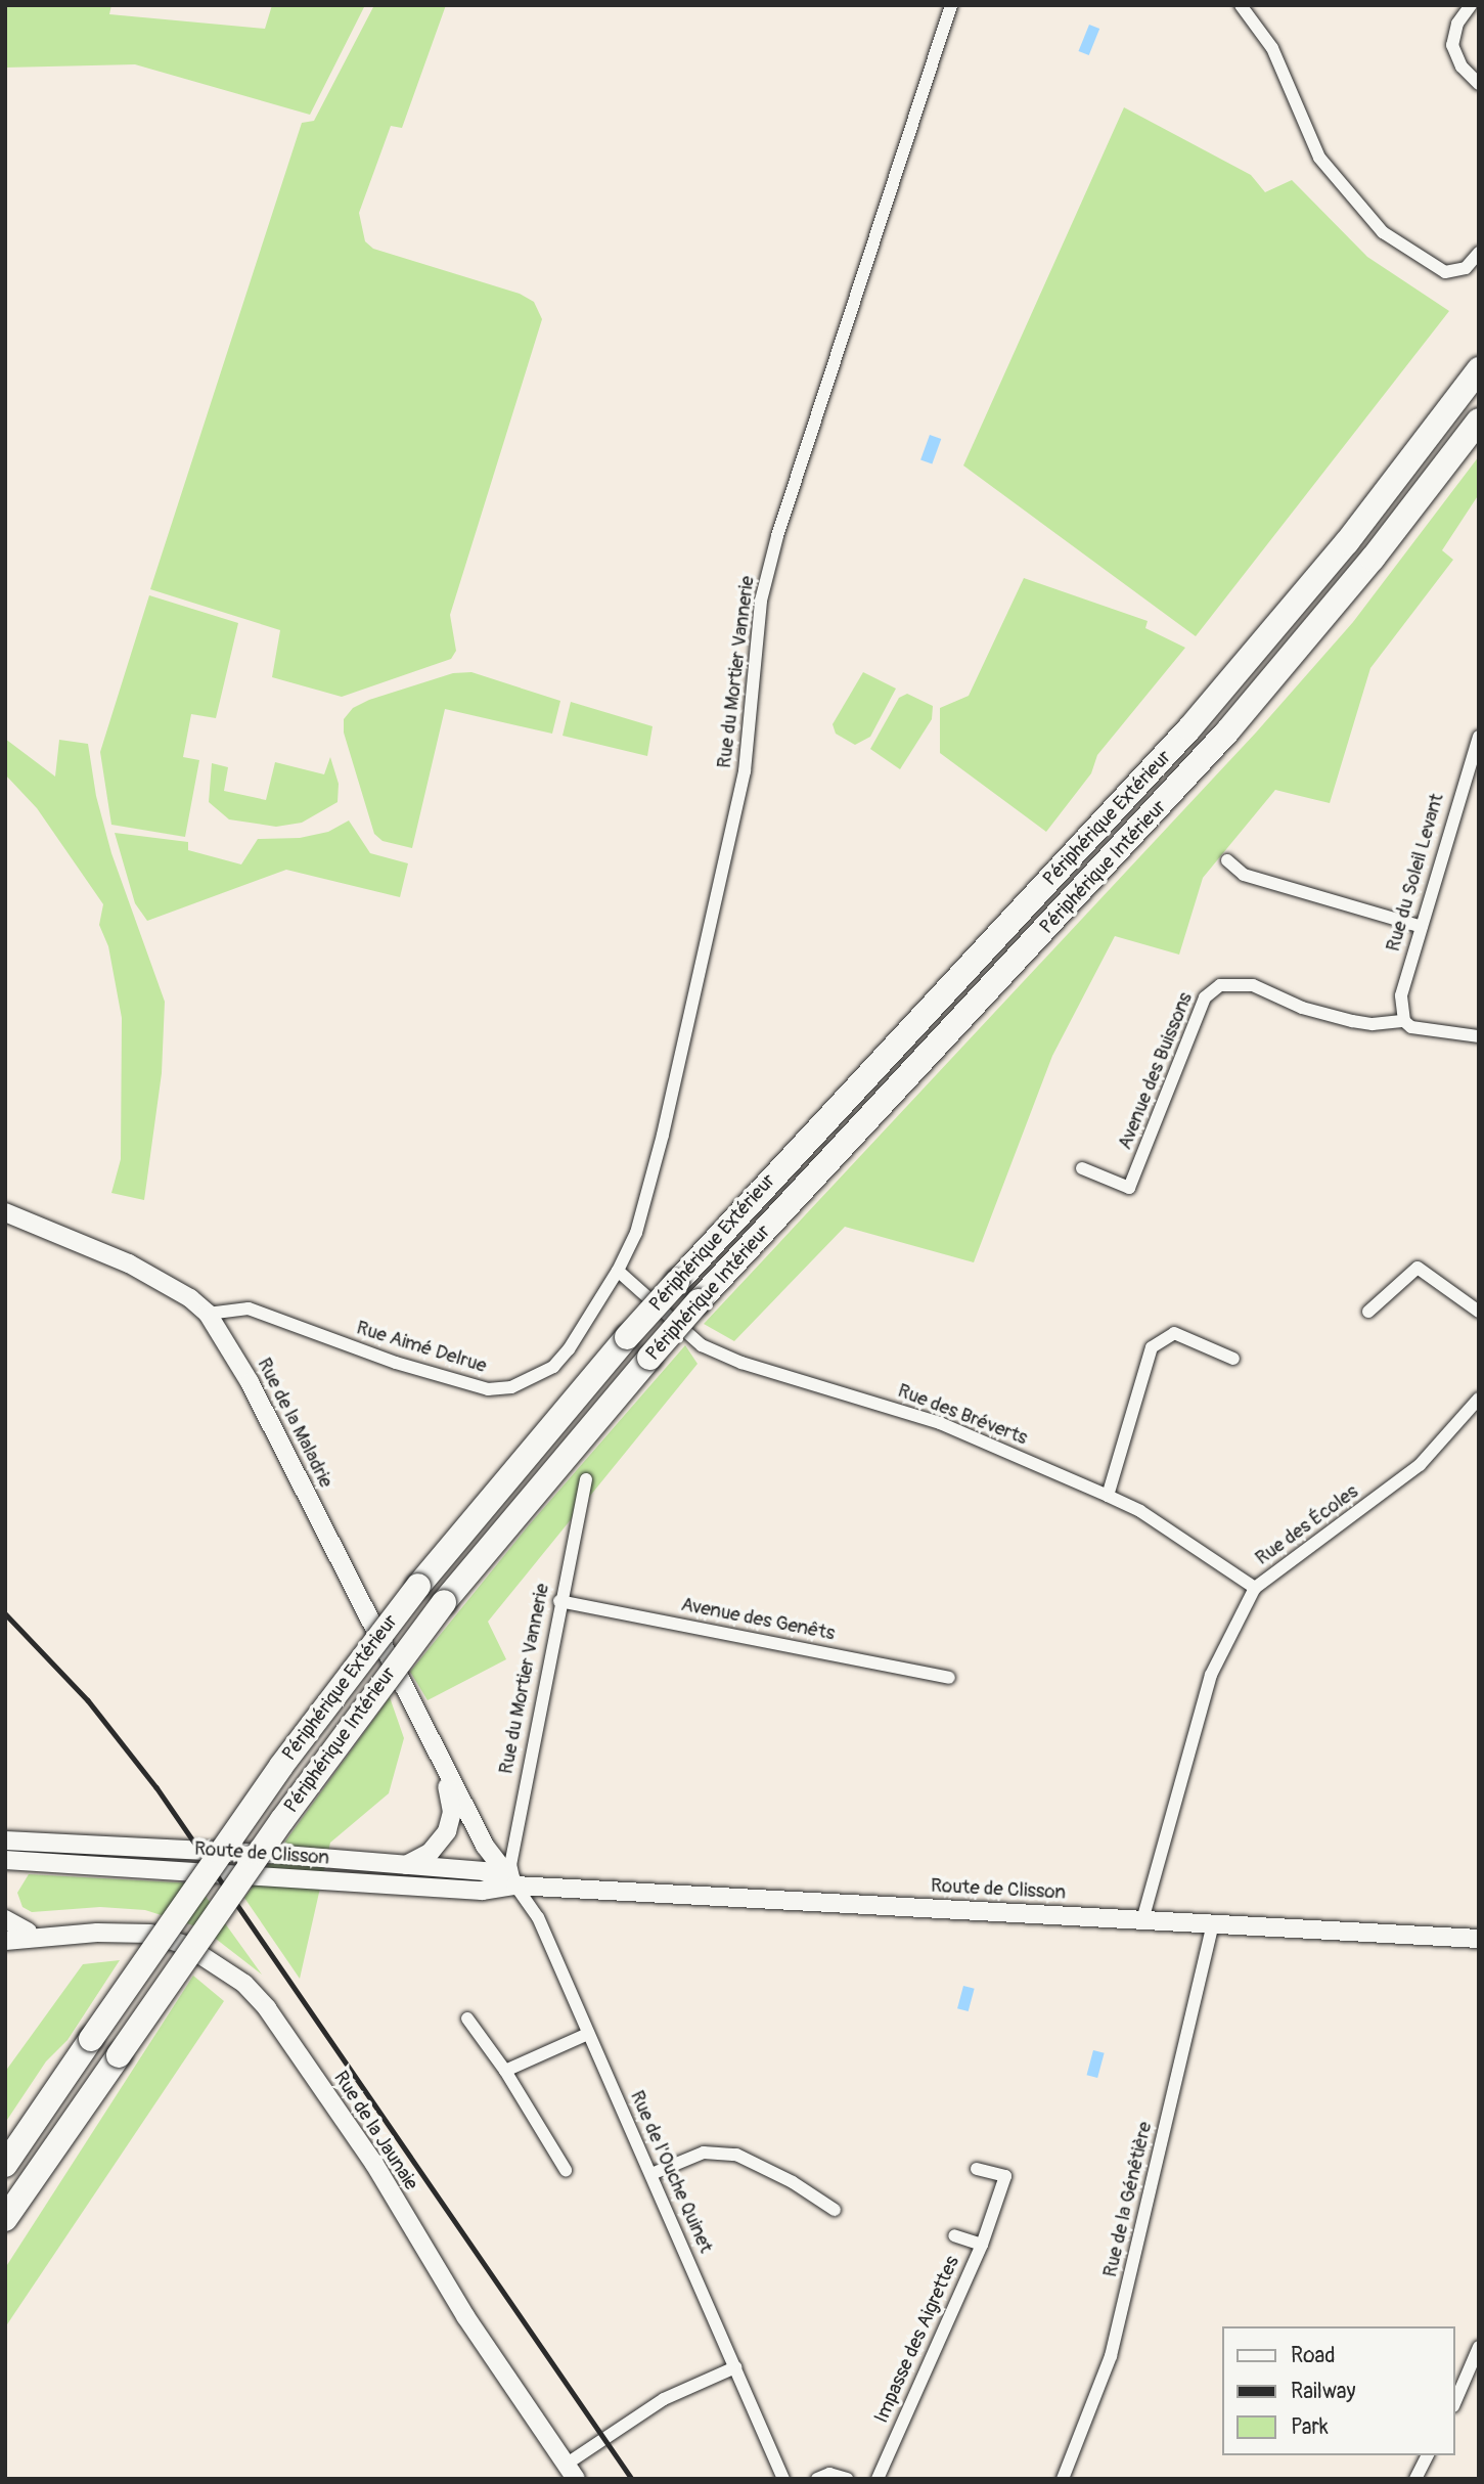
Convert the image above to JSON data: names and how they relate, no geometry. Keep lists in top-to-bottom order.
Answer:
{
  "streets": {
    "highway": ["Périphérique Extérieur", "Périphérique Intérieur"],
    "main road": ["Rue de la Maladrie", "Route de Clisson", "Rue de la Jaunaie"],
    "street": [
      "Rue du Mortier Vannerie",
      "Rue du Soleil Levant",
      "Avenue des Buissons",
      "Rue Aimé Delrue",
      "Rue des Bréverts",
      "Rue des Écoles",
      "Avenue des Genêts",
      "Rue de l'Ouche Quinet",
      "Rue de la Génêtière",
      "Impasse des Aigrettes"
    ]
  },
  "crossings": [
    ["Rue du Mortier Vannerie", "Rue Aimé Delrue"],
    ["Rue du Mortier Vannerie", "Rue des Bréverts"],
    ["Rue du Mortier Vannerie", "Rue de la Maladrie"],
    ["Rue du Mortier Vannerie", "Avenue des Genêts"],
    ["Rue du Mortier Vannerie", "Route de Clisson"],
    ["Rue du Mortier Vannerie", "Rue de l'Ouche Quinet"],
    ["Rue du Soleil Levant", "Avenue des Buissons"],
    ["Rue Aimé Delrue", "Rue des Bréverts"],
    ["Rue Aimé Delrue", "Rue de la Maladrie"],
    ["Rue des Bréverts", "Rue des Écoles"],
    ["Rue de la Maladrie", "Route de Clisson"],
    ["Rue de la Maladrie", "Rue de l'Ouche Quinet"],
    ["Rue des Écoles", "Route de Clisson"],
    ["Route de Clisson", "Rue de l'Ouche Quinet"],
    ["Route de Clisson", "Rue de la Génêtière"]
  ],
  "legend": ["Road", "Railway", "Park"]
}
